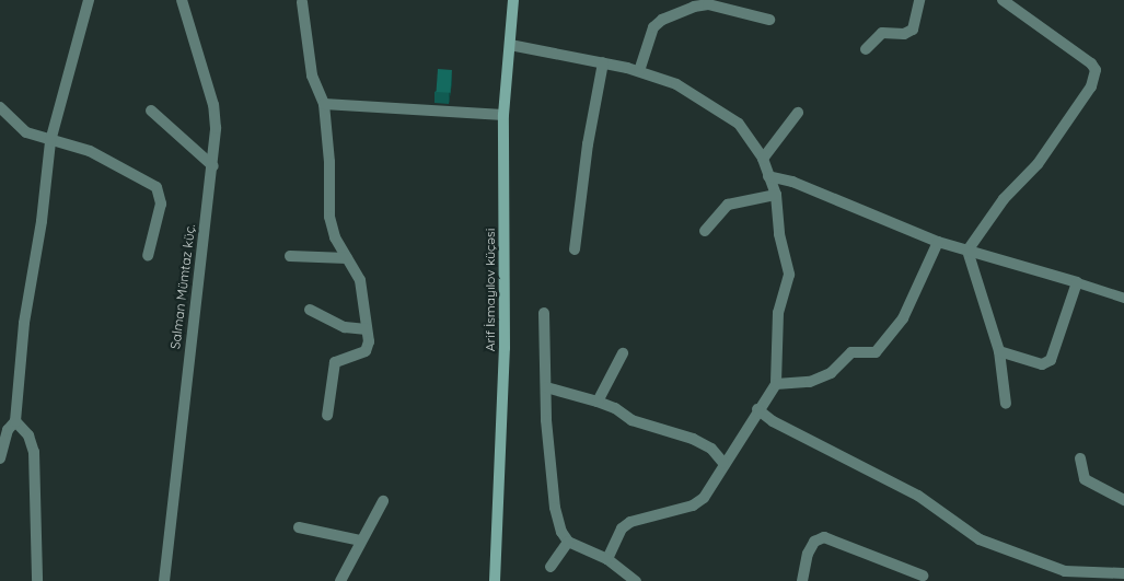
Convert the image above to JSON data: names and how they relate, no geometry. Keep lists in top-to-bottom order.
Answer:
{
  "streets": {
    "street": ["Salman Mümtaz küç.", "Arif İsmayılov küçəsi"]
  }
}
